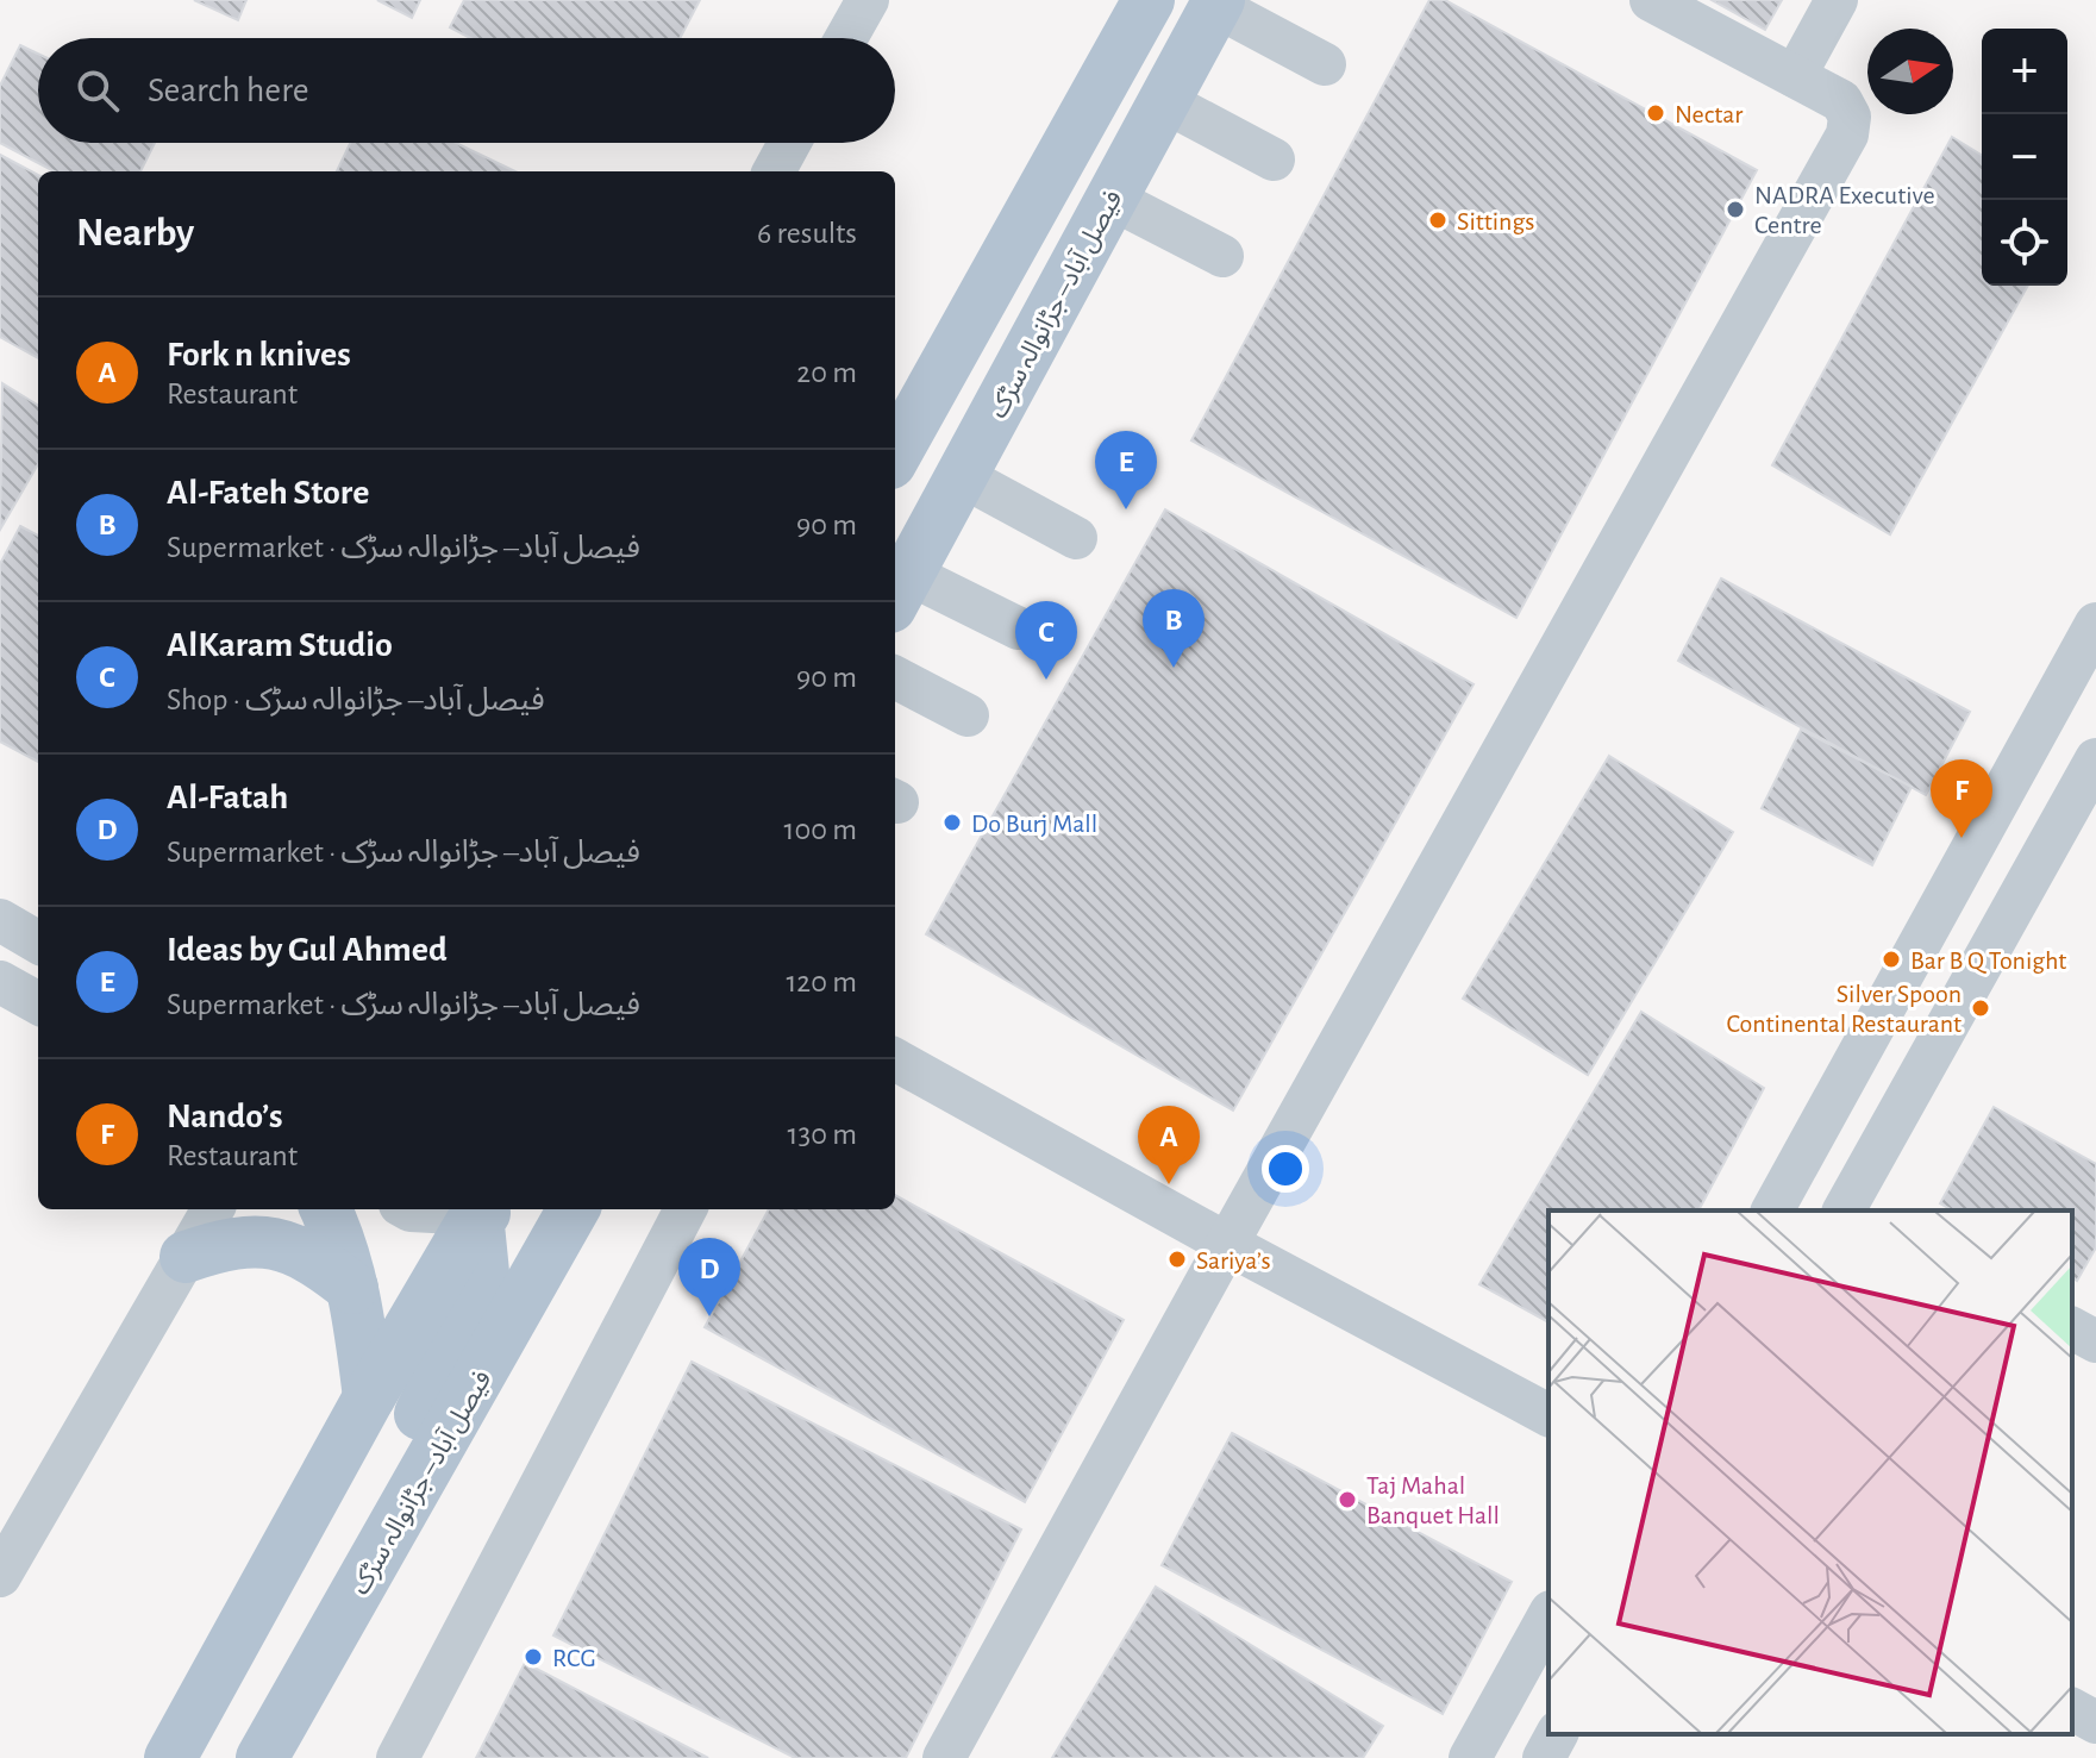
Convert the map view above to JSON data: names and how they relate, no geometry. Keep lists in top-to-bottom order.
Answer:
{
  "streets": {
    "main road": ["فیصل آباد– جڑانوالہ سڑک"]
  },
  "places": [
    "Nectar",
    "NADRA Executive Centre",
    "Sittings",
    "Do Burj Mall",
    "Bar B Q Tonight",
    "Silver Spoon Continental Restaurant",
    "Sariya’s",
    "Taj Mahal Banquet Hall",
    "RCG"
  ],
  "north": "right",
  "page": {
    "map_buttons": ["+", "−"],
    "search": "Search here",
    "heading": ["Nearby", "6 results"],
    "list": [
      {
        "mark": "A",
        "name": "Fork n knives",
        "note": "Restaurant",
        "value": "20 m"
      },
      {
        "mark": "B",
        "name": "Al-Fateh Store",
        "note": "Supermarket · فیصل آباد– جڑانوالہ سڑک",
        "value": "90 m"
      },
      {
        "mark": "C",
        "name": "AlKaram Studio",
        "note": "Shop · فیصل آباد– جڑانوالہ سڑک",
        "value": "90 m"
      },
      {
        "mark": "D",
        "name": "Al-Fatah",
        "note": "Supermarket · فیصل آباد– جڑانوالہ سڑک",
        "value": "100 m"
      },
      {
        "mark": "E",
        "name": "Ideas by Gul Ahmed",
        "note": "Supermarket · فیصل آباد– جڑانوالہ سڑک",
        "value": "120 m"
      },
      {
        "mark": "F",
        "name": "Nando’s",
        "note": "Restaurant",
        "value": "130 m"
      }
    ],
    "pins": [
      "E",
      "B",
      "C",
      "F",
      "A",
      "D"
    ]
  }
}
